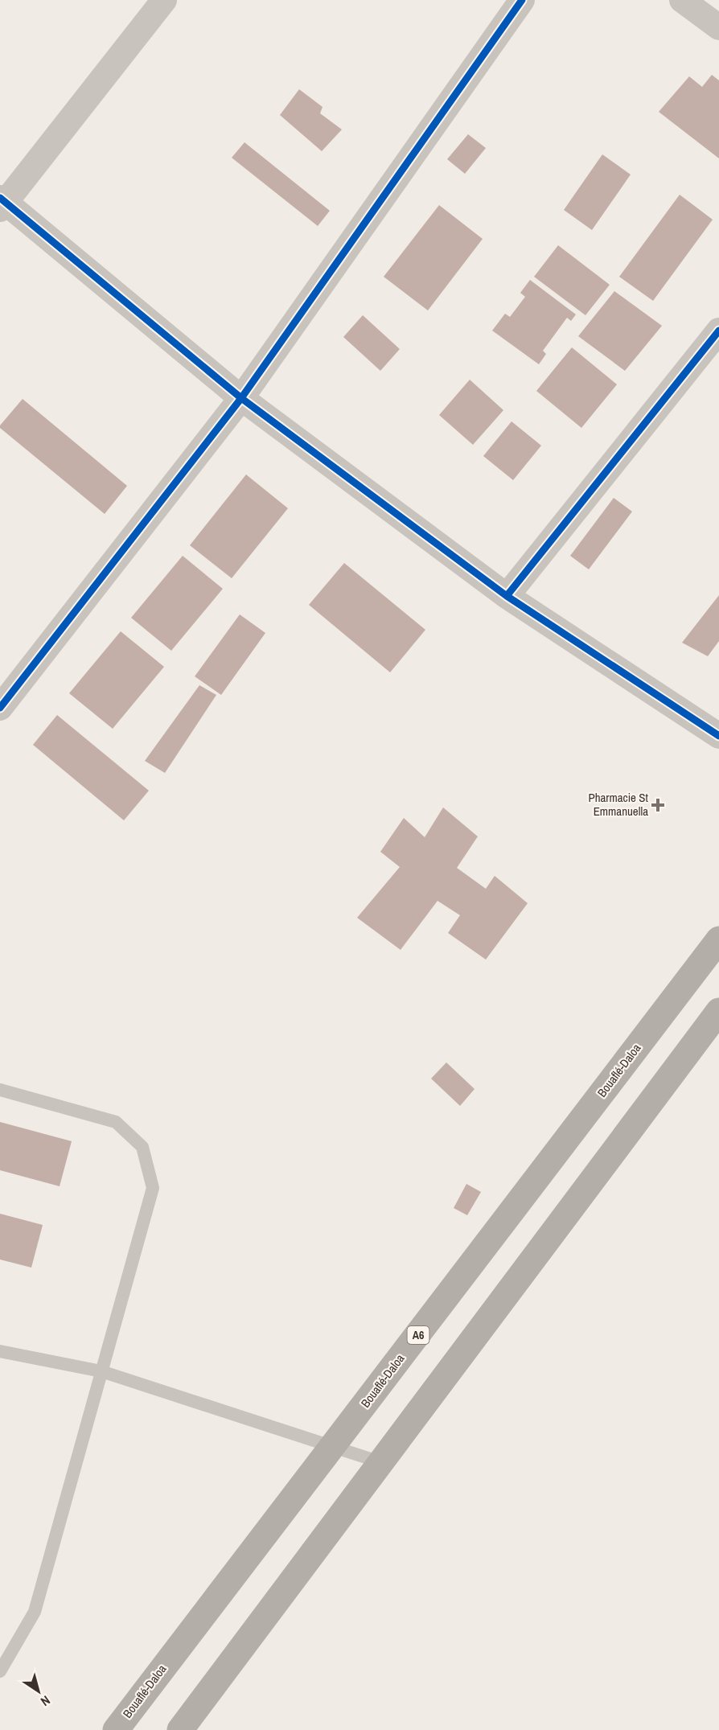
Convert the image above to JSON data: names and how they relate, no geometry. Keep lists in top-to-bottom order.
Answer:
{
  "streets": {
    "highway": ["Bouaflé-Daloa", "A6"]
  },
  "places": {
    "health": ["Pharmacie St Emmanuella"]
  },
  "north": "bottom right"
}
